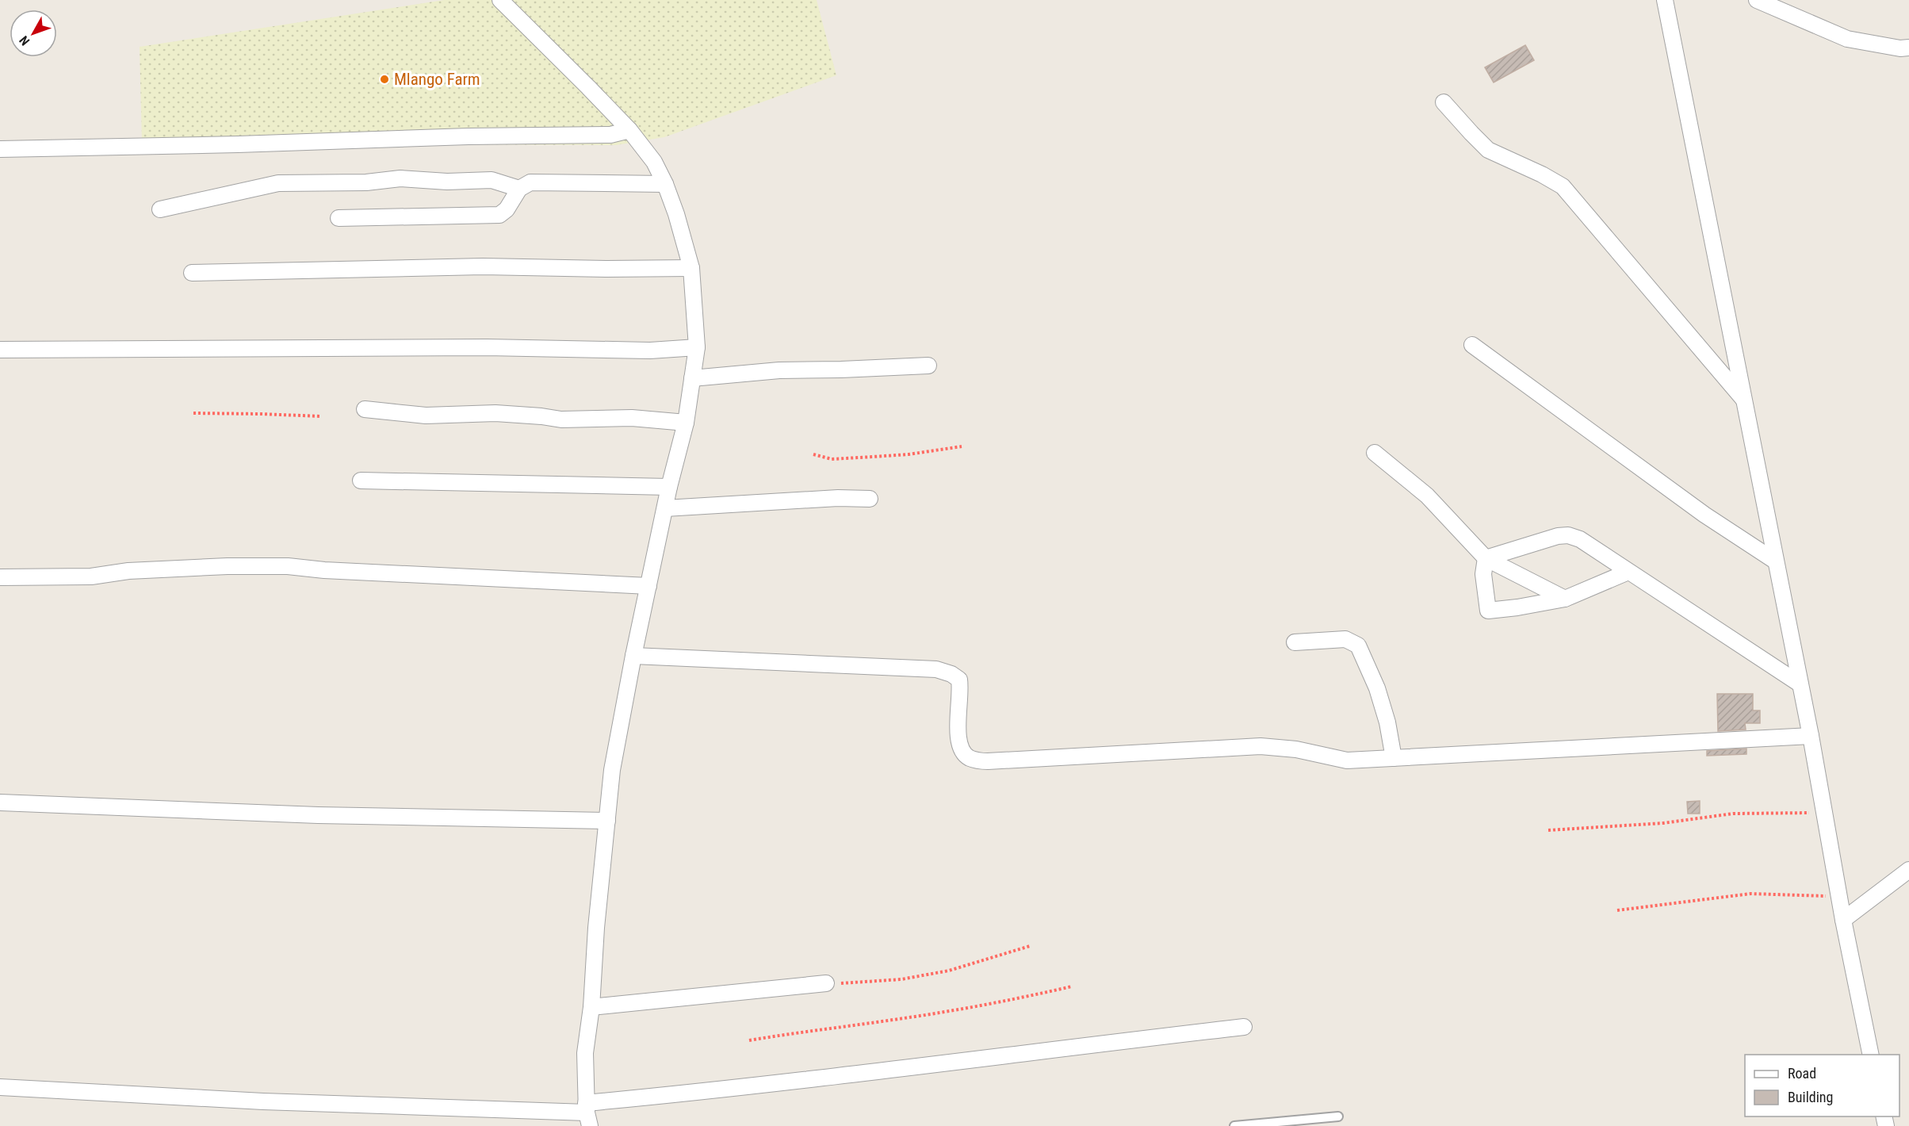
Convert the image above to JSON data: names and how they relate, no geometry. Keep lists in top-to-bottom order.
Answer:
{
  "places": ["Mlango Farm"],
  "legend": ["Road", "Building"],
  "north": "bottom left"
}
